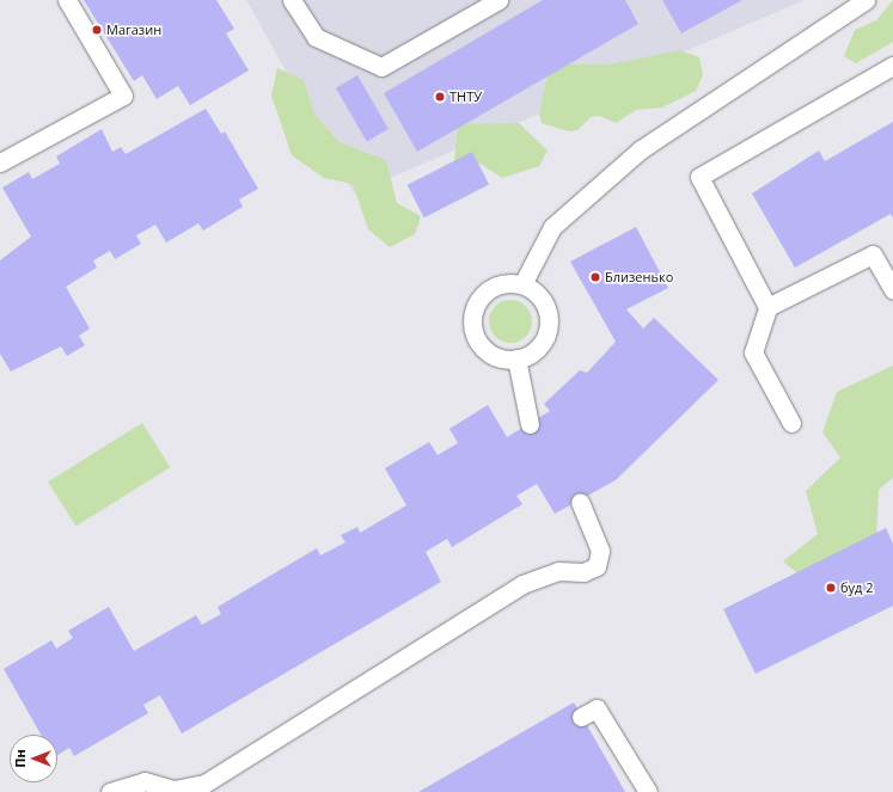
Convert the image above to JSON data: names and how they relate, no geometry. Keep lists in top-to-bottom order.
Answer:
{
  "places": [
    "Магазин",
    "ТНТУ",
    "Близенько",
    "буд 2"
  ],
  "north": "left"
}
